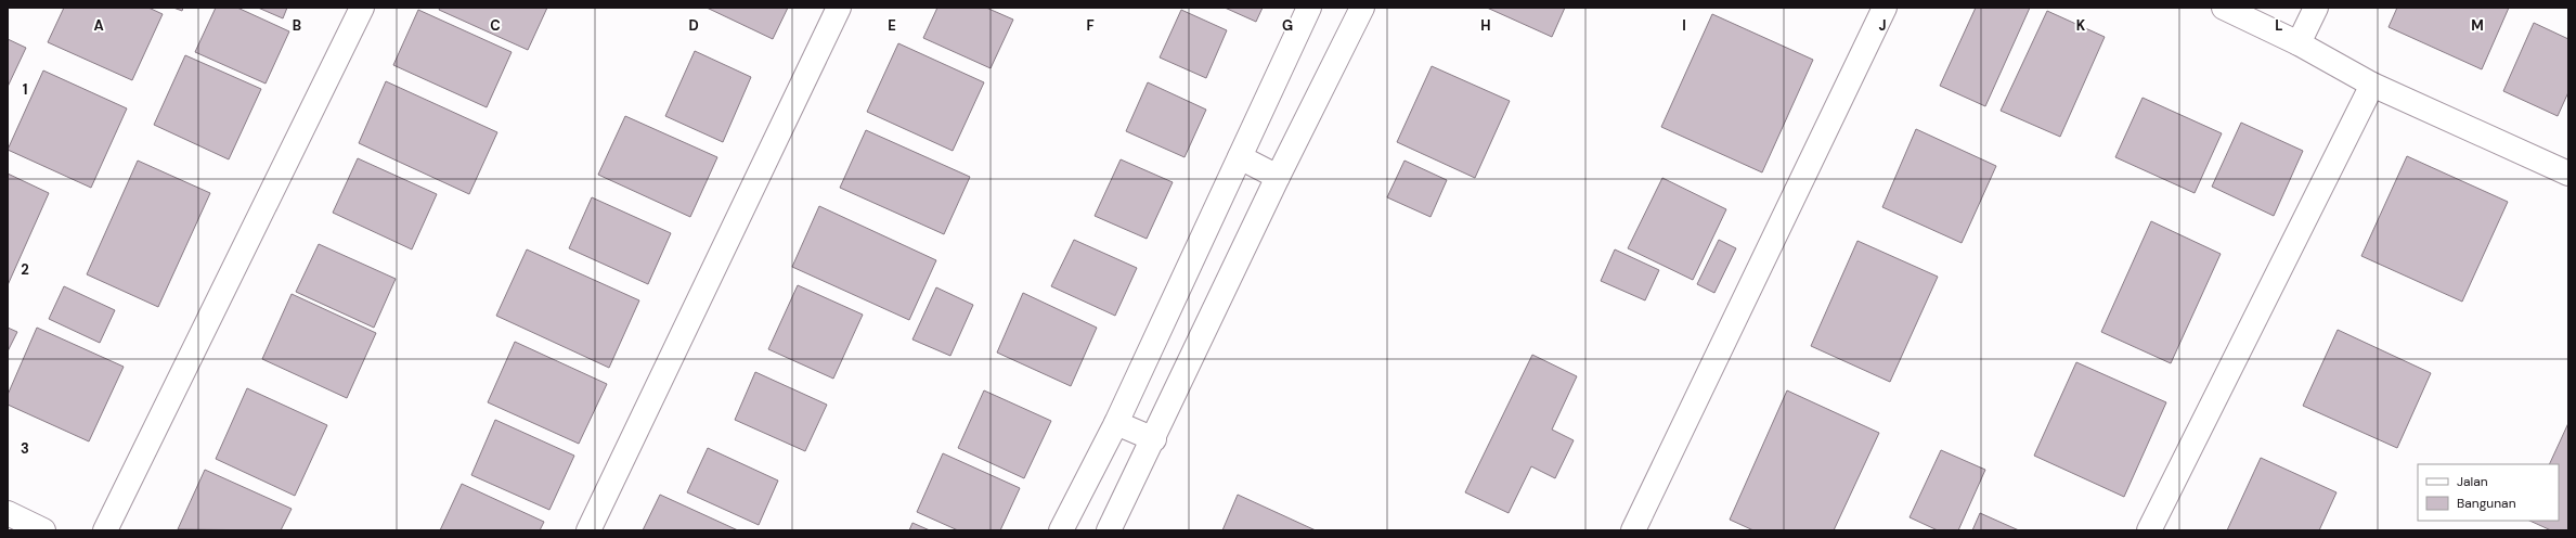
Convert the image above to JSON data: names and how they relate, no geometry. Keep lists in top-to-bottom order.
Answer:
{
  "legend": ["Jalan", "Bangunan"],
  "grid": {
    "columns": [
      "A",
      "B",
      "C",
      "D",
      "E",
      "F",
      "G",
      "H",
      "I",
      "J",
      "K",
      "L",
      "M"
    ],
    "rows": ["1", "2", "3"]
  }
}
